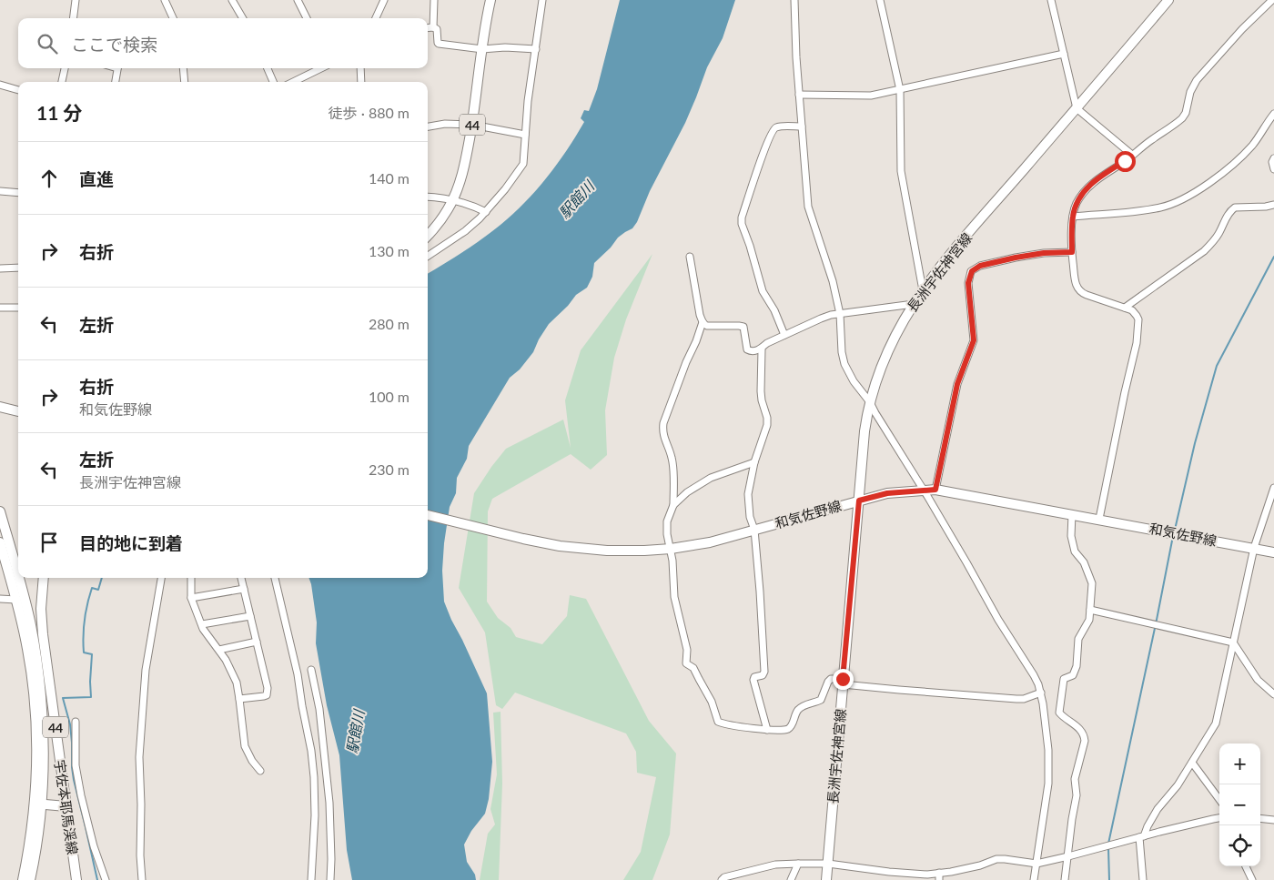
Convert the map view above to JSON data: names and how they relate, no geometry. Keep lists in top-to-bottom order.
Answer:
{
  "streets": {
    "main road": [
      "44",
      "長洲宇佐神宮線",
      "和気佐野線",
      "宇佐本耶馬渓線"
    ]
  },
  "crossings": [
    ["長洲宇佐神宮線", "和気佐野線"]
  ],
  "water": ["駅館川"],
  "page": {
    "search": "ここで検索",
    "heading": ["11 分", "徒歩 · 880 m"],
    "list": [
      ["直進", "140 m"],
      ["右折", "130 m"],
      ["左折", "280 m"],
      ["右折", "和気佐野線", "100 m"],
      ["左折", "長洲宇佐神宮線", "230 m"],
      "目的地に到着"
    ],
    "map_buttons": ["+", "−"]
  }
}
